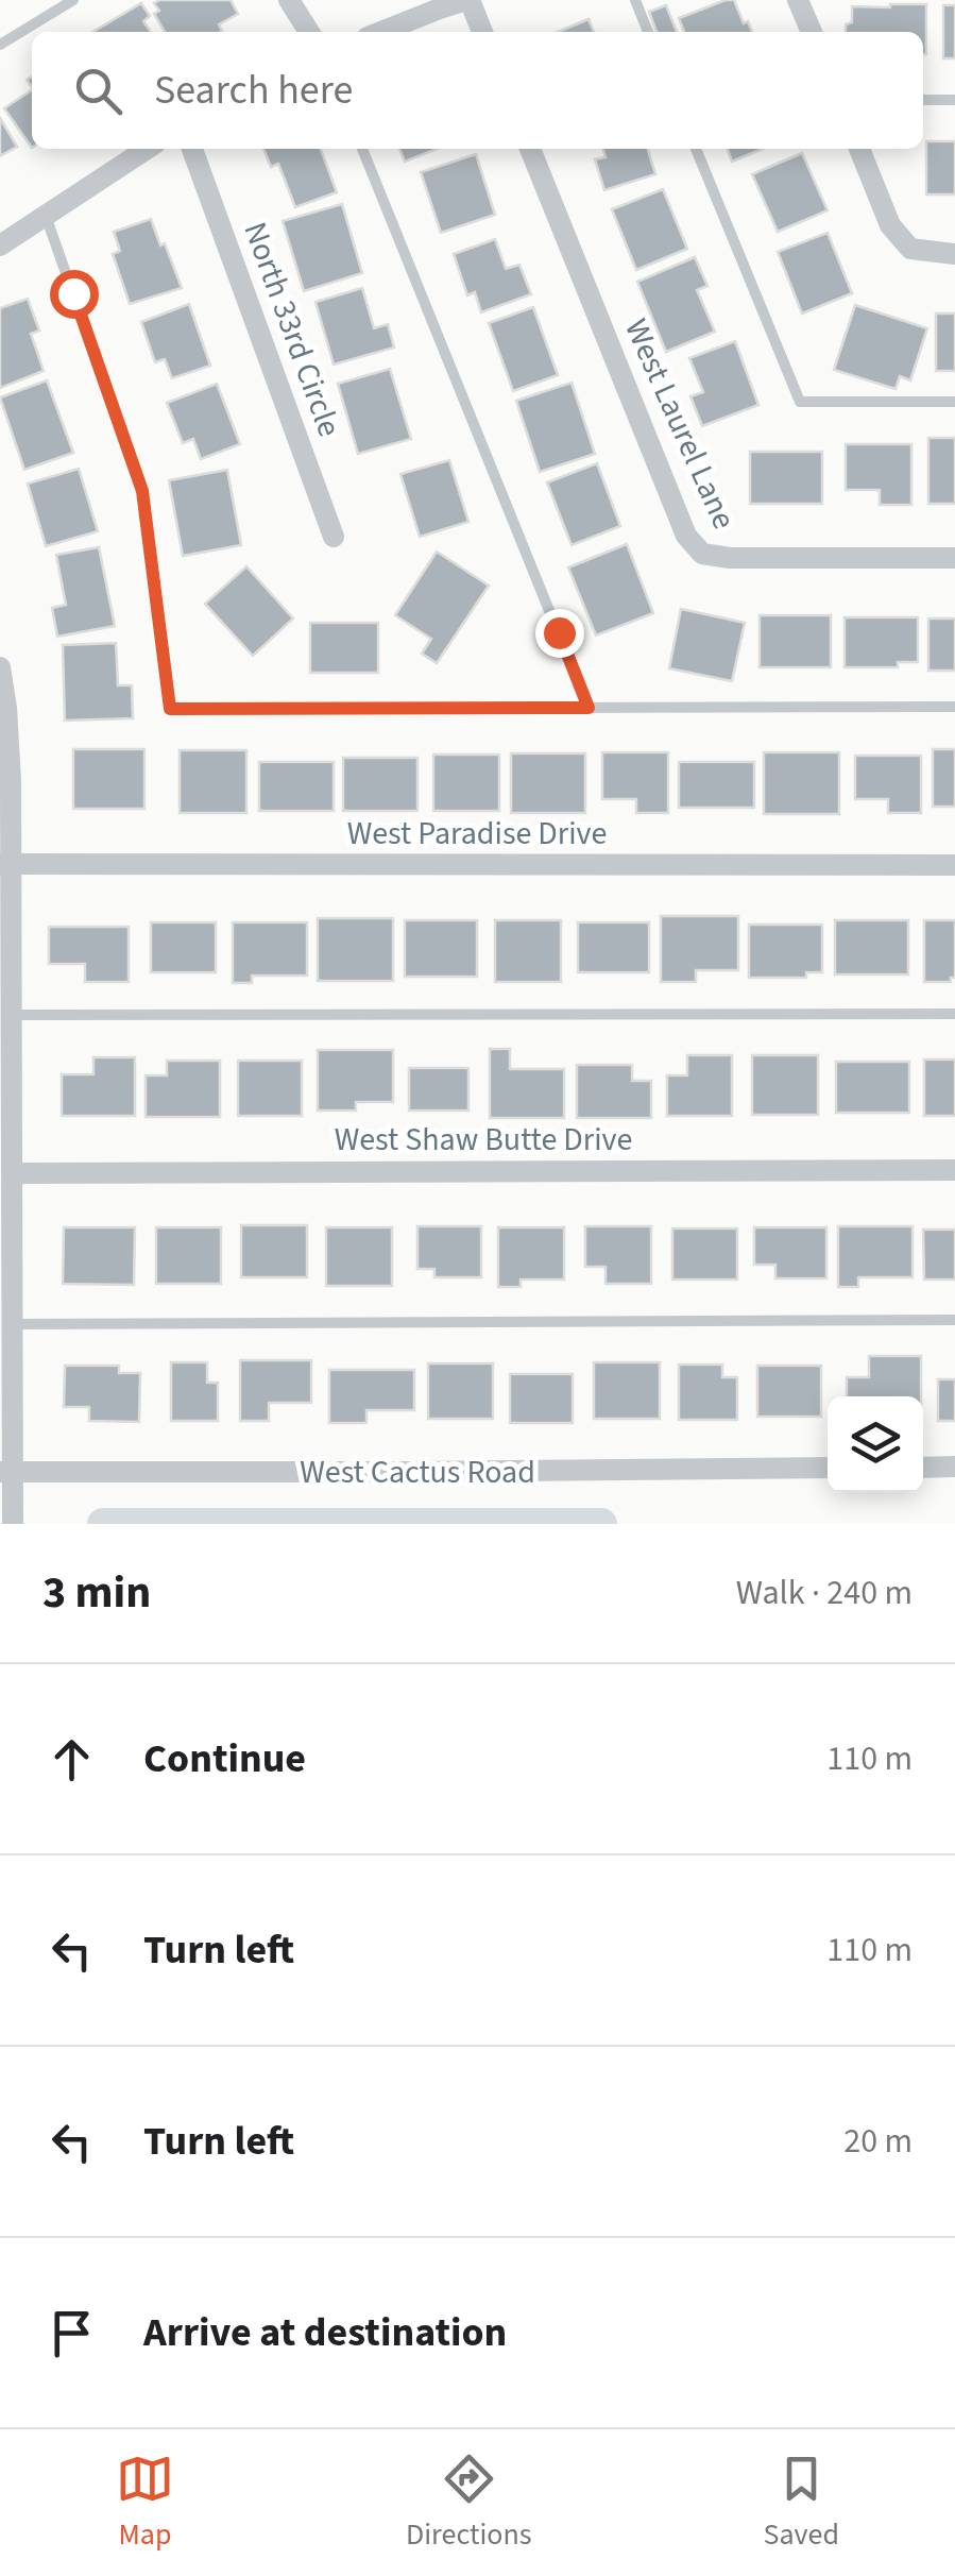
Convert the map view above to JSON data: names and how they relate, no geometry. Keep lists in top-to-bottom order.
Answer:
{
  "streets": {
    "main road": ["West Cactus Road"],
    "street": [
      "North 33rd Circle",
      "West Laurel Lane",
      "West Paradise Drive",
      "West Shaw Butte Drive"
    ]
  },
  "page": {
    "search": "Search here",
    "heading": ["3 min", "Walk · 240 m"],
    "list": [
      ["Continue", "110 m"],
      ["Turn left", "110 m"],
      ["Turn left", "20 m"],
      "Arrive at destination"
    ],
    "nav": ["Map", "Directions", "Saved"]
  }
}
